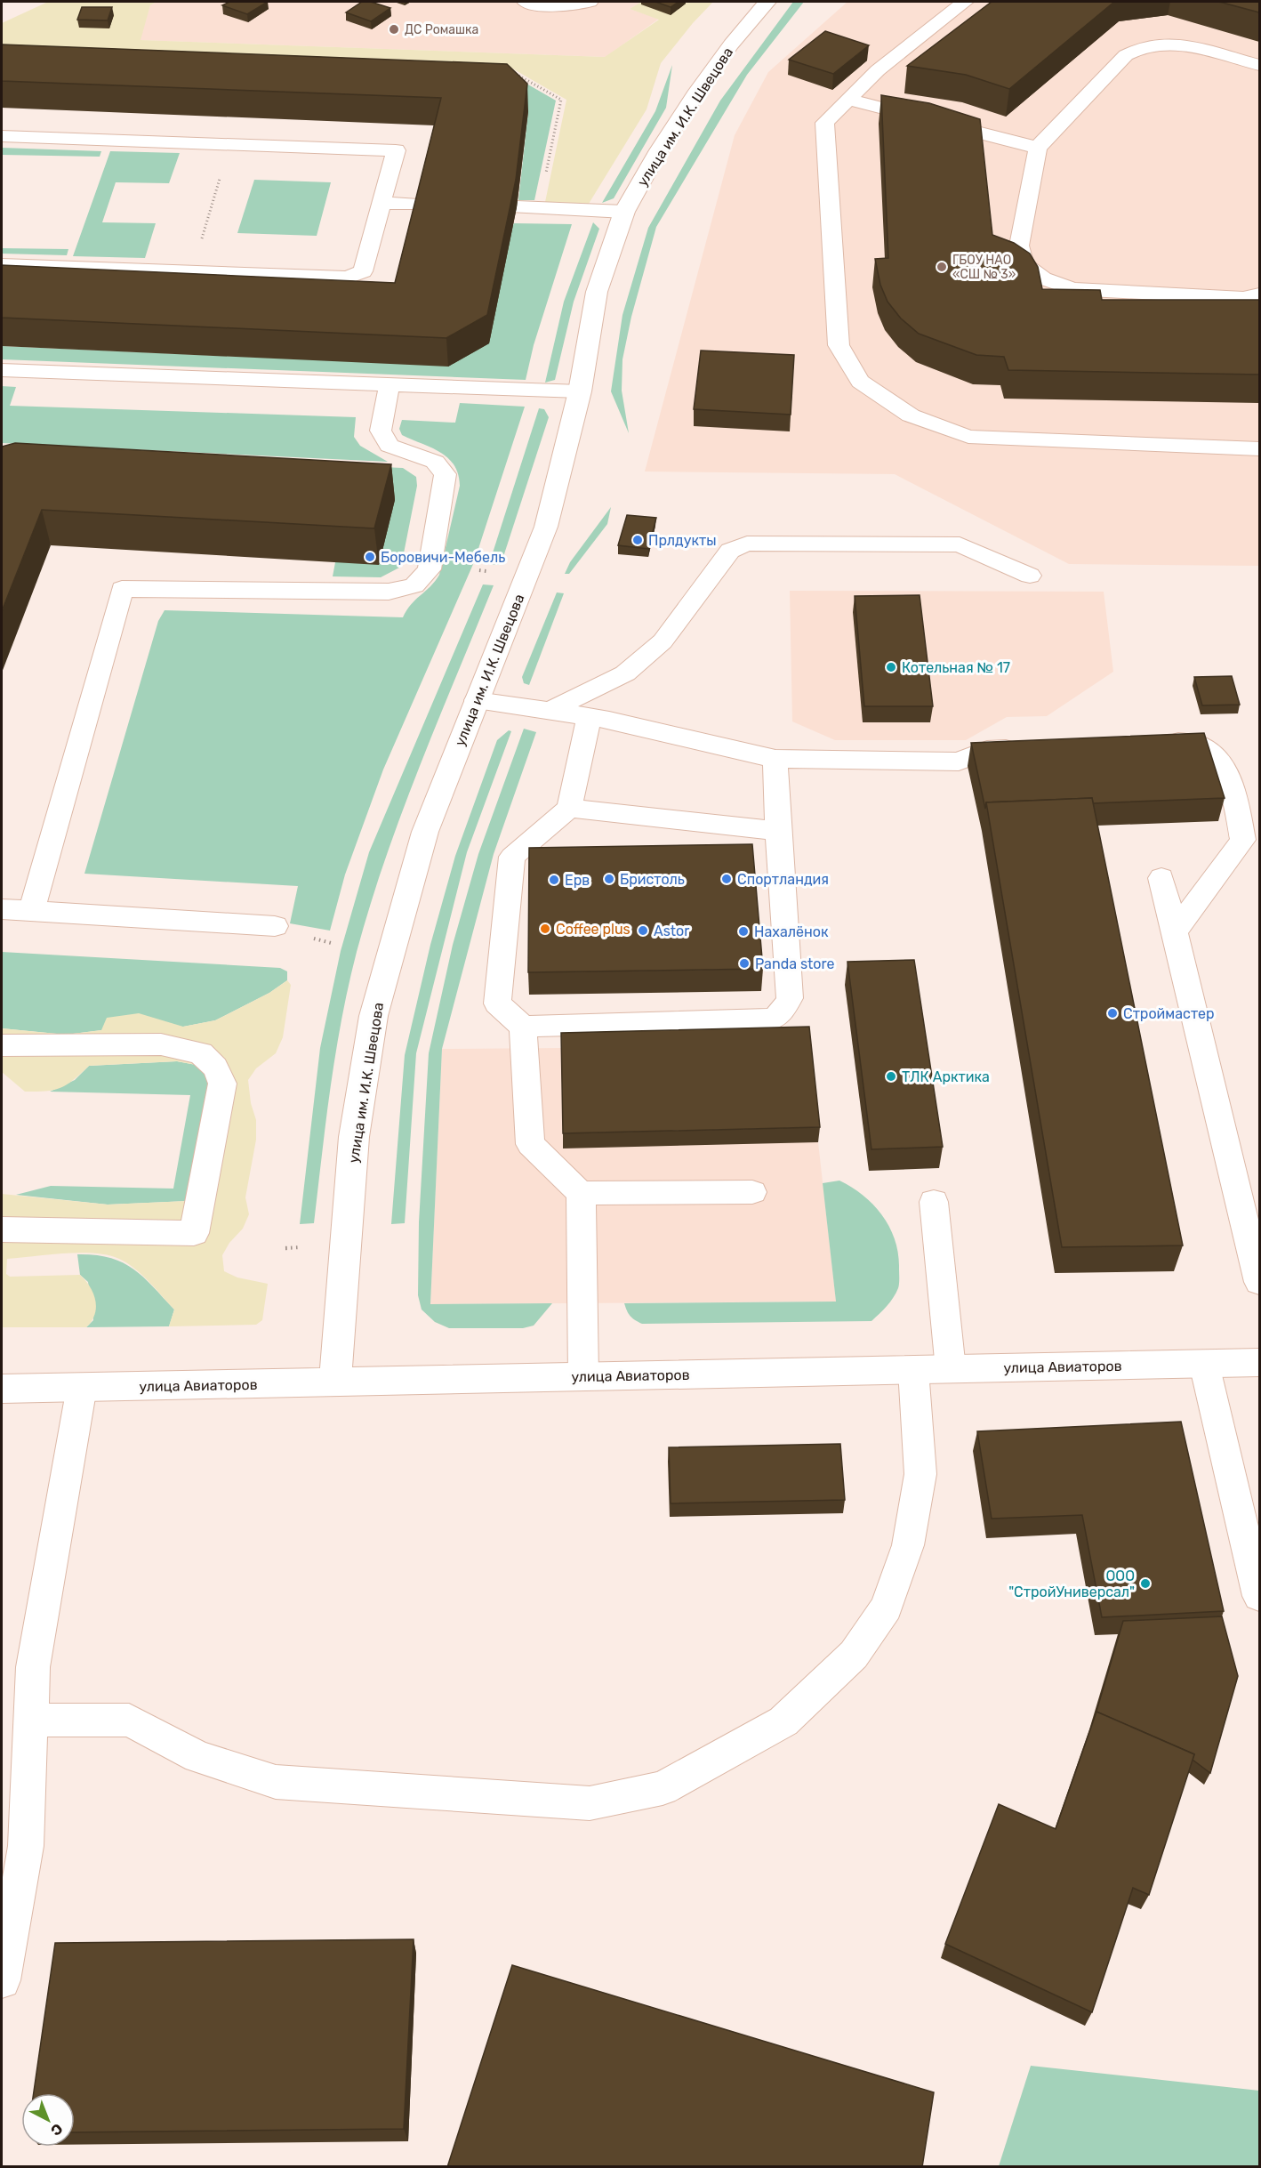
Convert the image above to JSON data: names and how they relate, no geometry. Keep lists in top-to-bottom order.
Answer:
{
  "streets": {
    "street": ["улица им. И.К. Швецова", "улица Авиаторов"]
  },
  "crossings": [
    ["улица им. И.К. Швецова", "улица Авиаторов"]
  ],
  "places": [
    "ДС Ромашка",
    "ГБОУ НАО «СШ № 3»",
    "Прлдукты",
    "Боровичи-Мебель",
    "Котельная № 17",
    "Бристоль",
    "Спортландия",
    "Ерв",
    "Coffee plus",
    "Astor",
    "Нахалёнок",
    "Panda store",
    "Строймастер",
    "ТЛК Арктика",
    "ООО \"СтройУниверсал\""
  ],
  "north": "bottom right"
}
